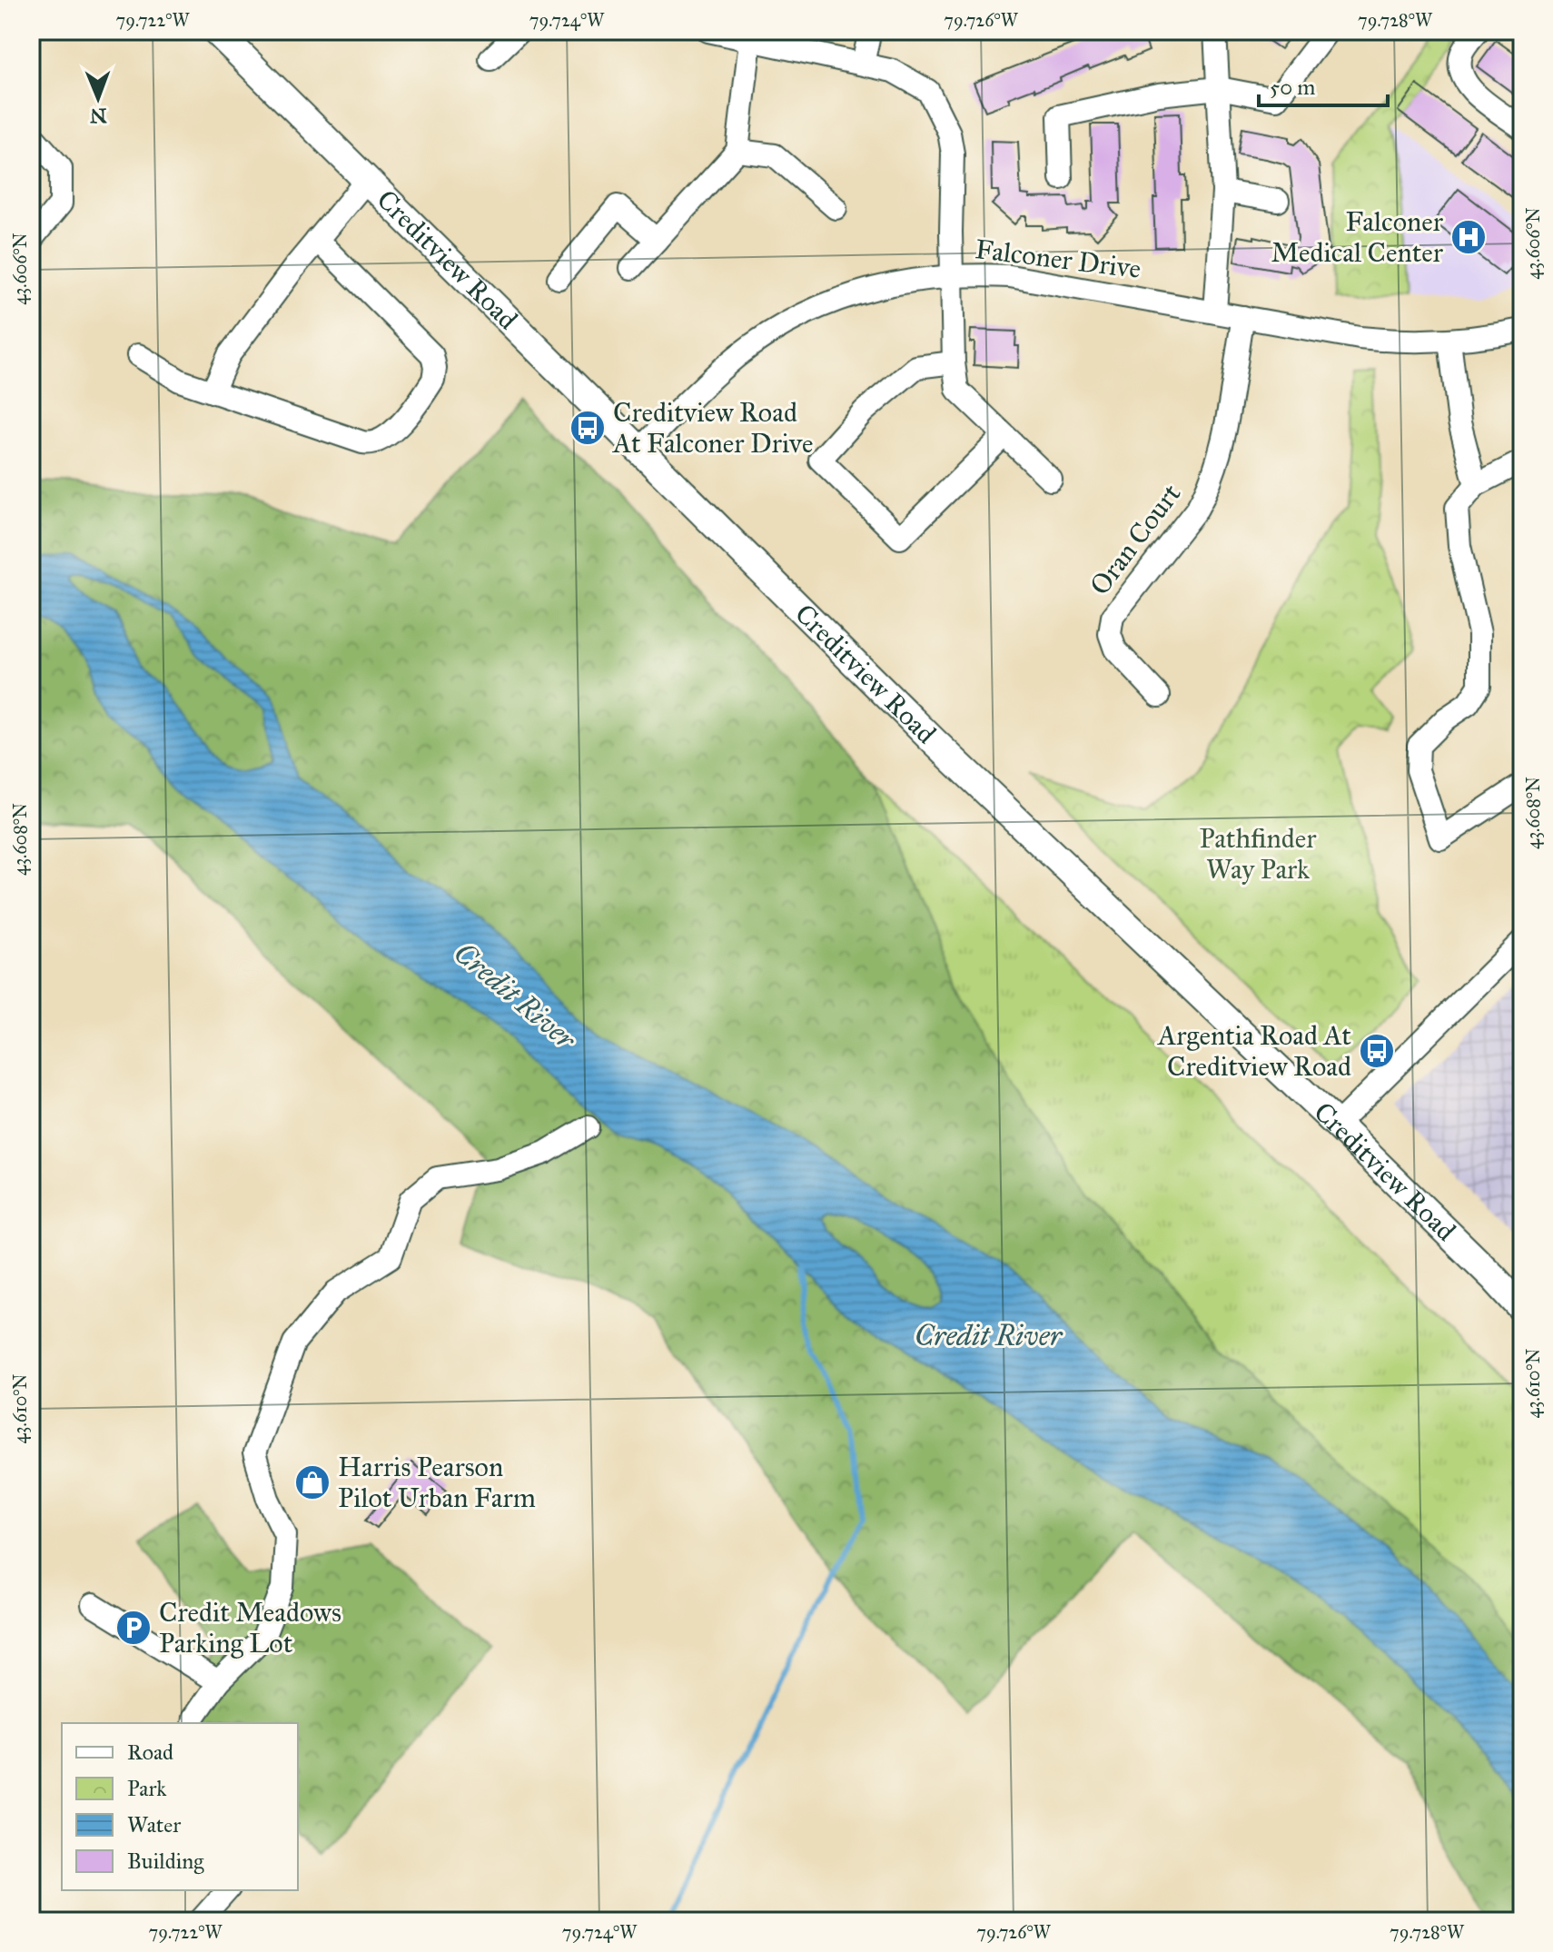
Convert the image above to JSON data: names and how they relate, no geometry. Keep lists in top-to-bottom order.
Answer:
{
  "streets": {
    "main road": ["Creditview Road"],
    "street": ["Falconer Drive", "Oran Court"]
  },
  "crossings": [
    ["Creditview Road", "Falconer Drive"],
    ["Falconer Drive", "Oran Court"]
  ],
  "water": ["Credit River"],
  "parks": ["Pathfinder Way Park"],
  "places": {
    "hospital": ["Falconer Medical Center"],
    "bus stop": ["Creditview Road At Falconer Drive", "Argentia Road At Creditview Road"],
    "shop": ["Harris Pearson Pilot Urban Farm"],
    "parking": ["Credit Meadows Parking Lot"]
  },
  "legend": [
    "Road",
    "Park",
    "Water",
    "Building"
  ],
  "scale_bar": "50 m",
  "north": "bottom",
  "coordinates": [
    "79.722°W",
    "79.724°W",
    "79.726°W",
    "79.728°W",
    "43.606°N",
    "43.608°N",
    "43.610°N"
  ]
}
